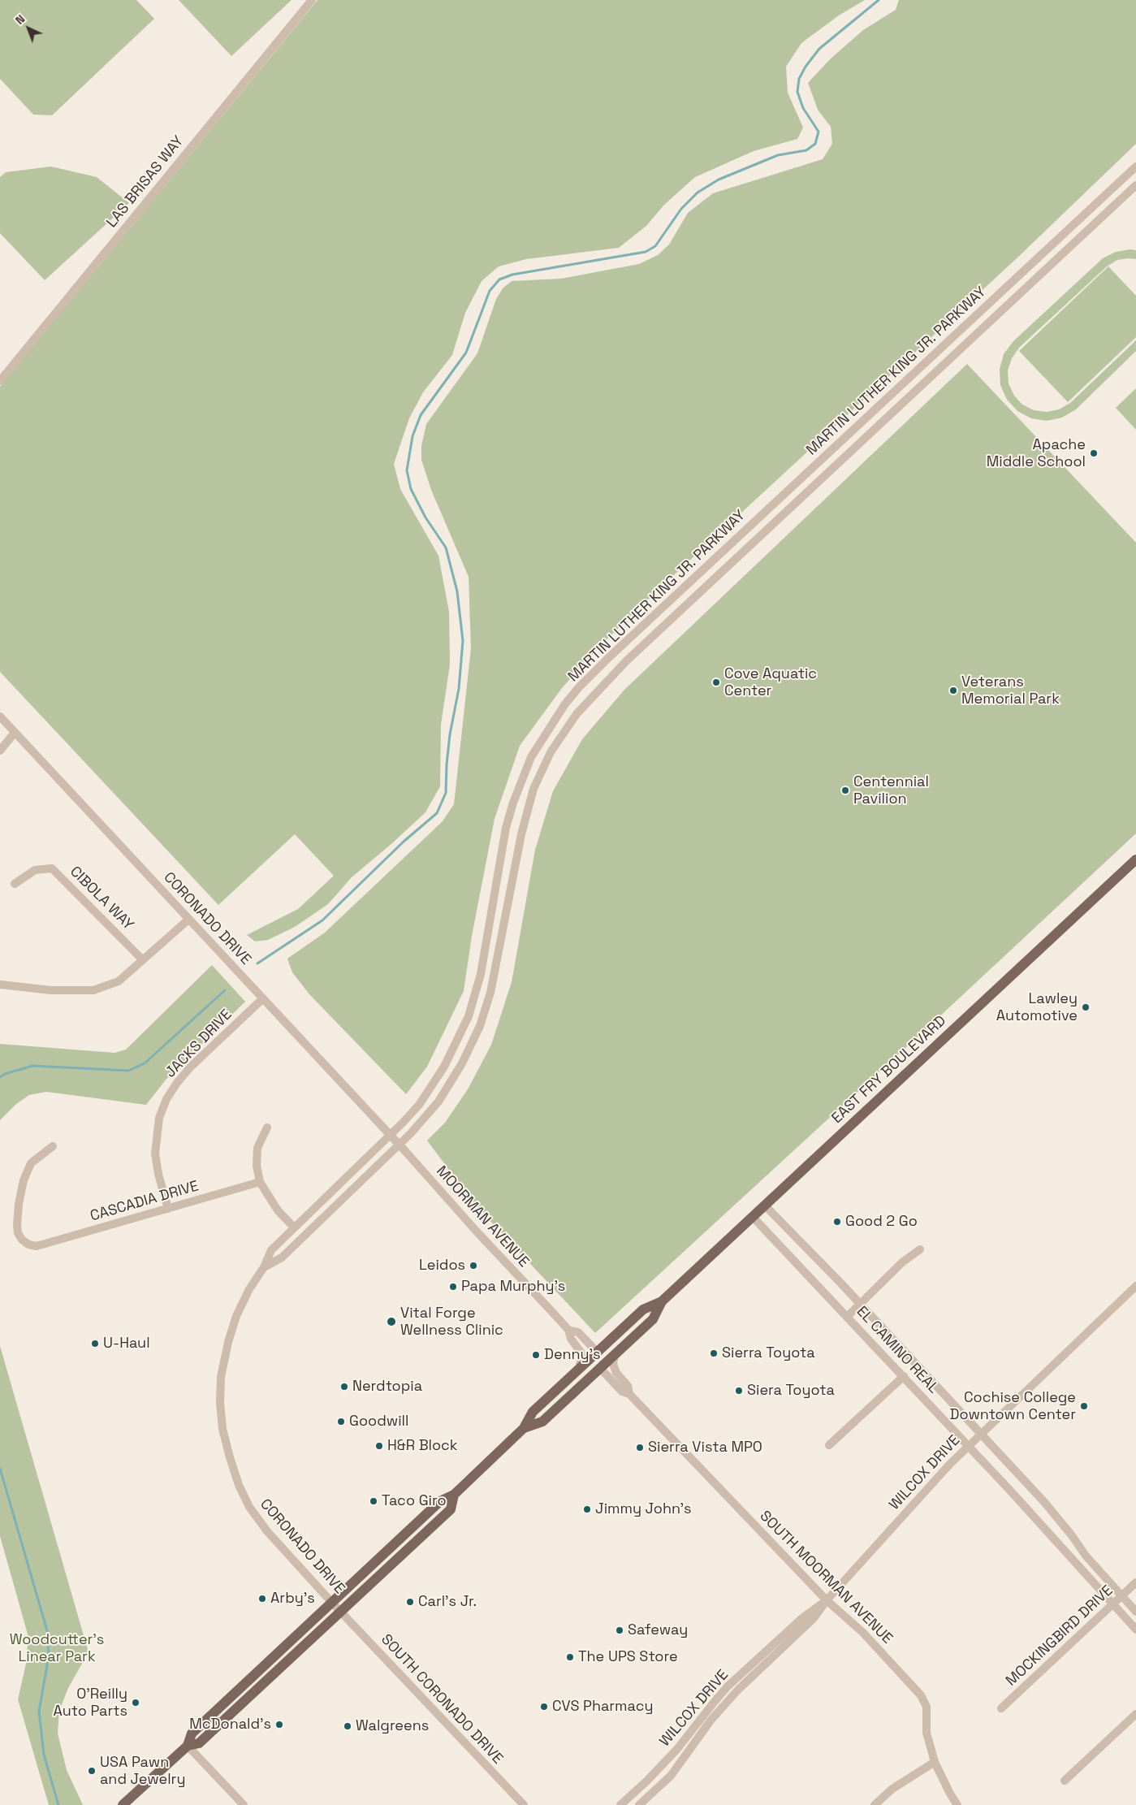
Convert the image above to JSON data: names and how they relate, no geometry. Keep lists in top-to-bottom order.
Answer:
{
  "streets": {
    "main road": ["EAST FRY BOULEVARD"],
    "street": [
      "LAS BRISAS WAY",
      "MARTIN LUTHER KING JR. PARKWAY",
      "CIBOLA WAY",
      "CORONADO DRIVE",
      "JACKS DRIVE",
      "CASCADIA DRIVE",
      "MOORMAN AVENUE",
      "EL CAMINO REAL",
      "WILCOX DRIVE",
      "SOUTH MOORMAN AVENUE",
      "MOCKINGBIRD DRIVE",
      "SOUTH CORONADO DRIVE"
    ]
  },
  "crossings": [
    ["MARTIN LUTHER KING JR. PARKWAY", "CORONADO DRIVE"],
    ["MARTIN LUTHER KING JR. PARKWAY", "MOORMAN AVENUE"],
    ["CORONADO DRIVE", "JACKS DRIVE"],
    ["CORONADO DRIVE", "EAST FRY BOULEVARD"],
    ["CORONADO DRIVE", "MOORMAN AVENUE"],
    ["CORONADO DRIVE", "SOUTH CORONADO DRIVE"],
    ["JACKS DRIVE", "CASCADIA DRIVE"],
    ["EAST FRY BOULEVARD", "MOORMAN AVENUE"],
    ["EAST FRY BOULEVARD", "EL CAMINO REAL"],
    ["EAST FRY BOULEVARD", "SOUTH MOORMAN AVENUE"],
    ["EAST FRY BOULEVARD", "SOUTH CORONADO DRIVE"],
    ["EL CAMINO REAL", "WILCOX DRIVE"],
    ["EL CAMINO REAL", "MOCKINGBIRD DRIVE"],
    ["WILCOX DRIVE", "SOUTH MOORMAN AVENUE"]
  ],
  "parks": ["Woodcutter's Linear Park"],
  "places": [
    "Apache Middle School",
    "Cove Aquatic Center",
    "Veterans Memorial Park",
    "Centennial Pavilion",
    "Lawley Automotive",
    "Good 2 Go",
    "Leidos",
    "Papa Murphy's",
    "Vital Forge Wellness Clinic",
    "U-Haul",
    "Sierra Toyota",
    "Denny's",
    "Nerdtopia",
    "Siera Toyota",
    "Cochise College Downtown Center",
    "Goodwill",
    "H&R Block",
    "Sierra Vista MPO",
    "Taco Giro",
    "Jimmy John's",
    "Arby's",
    "Carl's Jr.",
    "Safeway",
    "The UPS Store",
    "O'Reilly Auto Parts",
    "CVS Pharmacy",
    "McDonald's",
    "Walgreens",
    "USA Pawn and Jewelry"
  ],
  "north": "top left"
}
